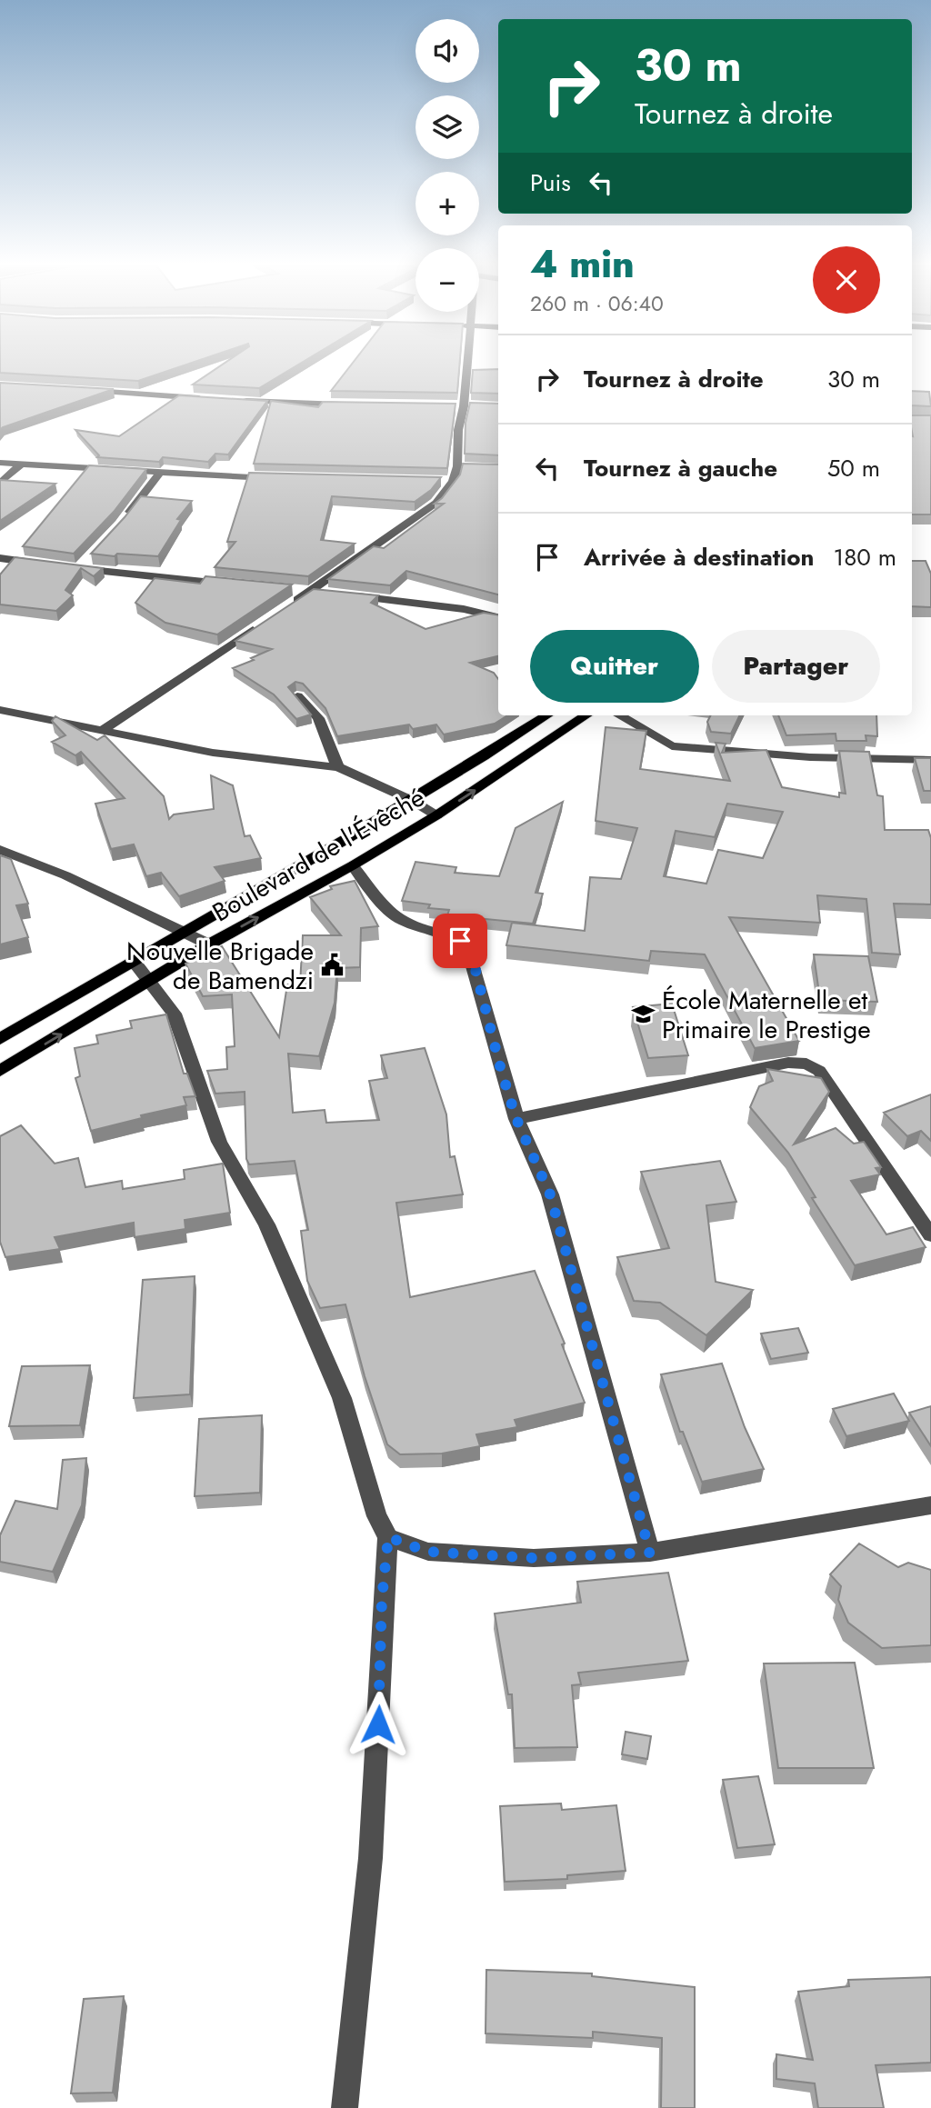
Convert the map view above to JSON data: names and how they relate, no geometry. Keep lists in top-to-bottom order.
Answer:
{
  "streets": {
    "main road": ["Boulevard de l'Évêché"]
  },
  "places": {
    "public building": ["Nouvelle Brigade de Bamendzi"],
    "school or university": ["École Maternelle et Primaire le Prestige"]
  },
  "page": {
    "map_buttons": ["+", "−"],
    "turn": ["30 m", "Tournez à droite"],
    "then": "Puis",
    "heading": ["4 min", "260 m · 06:40"],
    "list": [
      {
        "name": "Tournez à droite",
        "value": "30 m"
      },
      {
        "name": "Tournez à gauche",
        "value": "50 m"
      },
      {
        "name": "Arrivée à destination",
        "value": "180 m"
      }
    ],
    "buttons": ["Quitter", "Partager"]
  }
}
